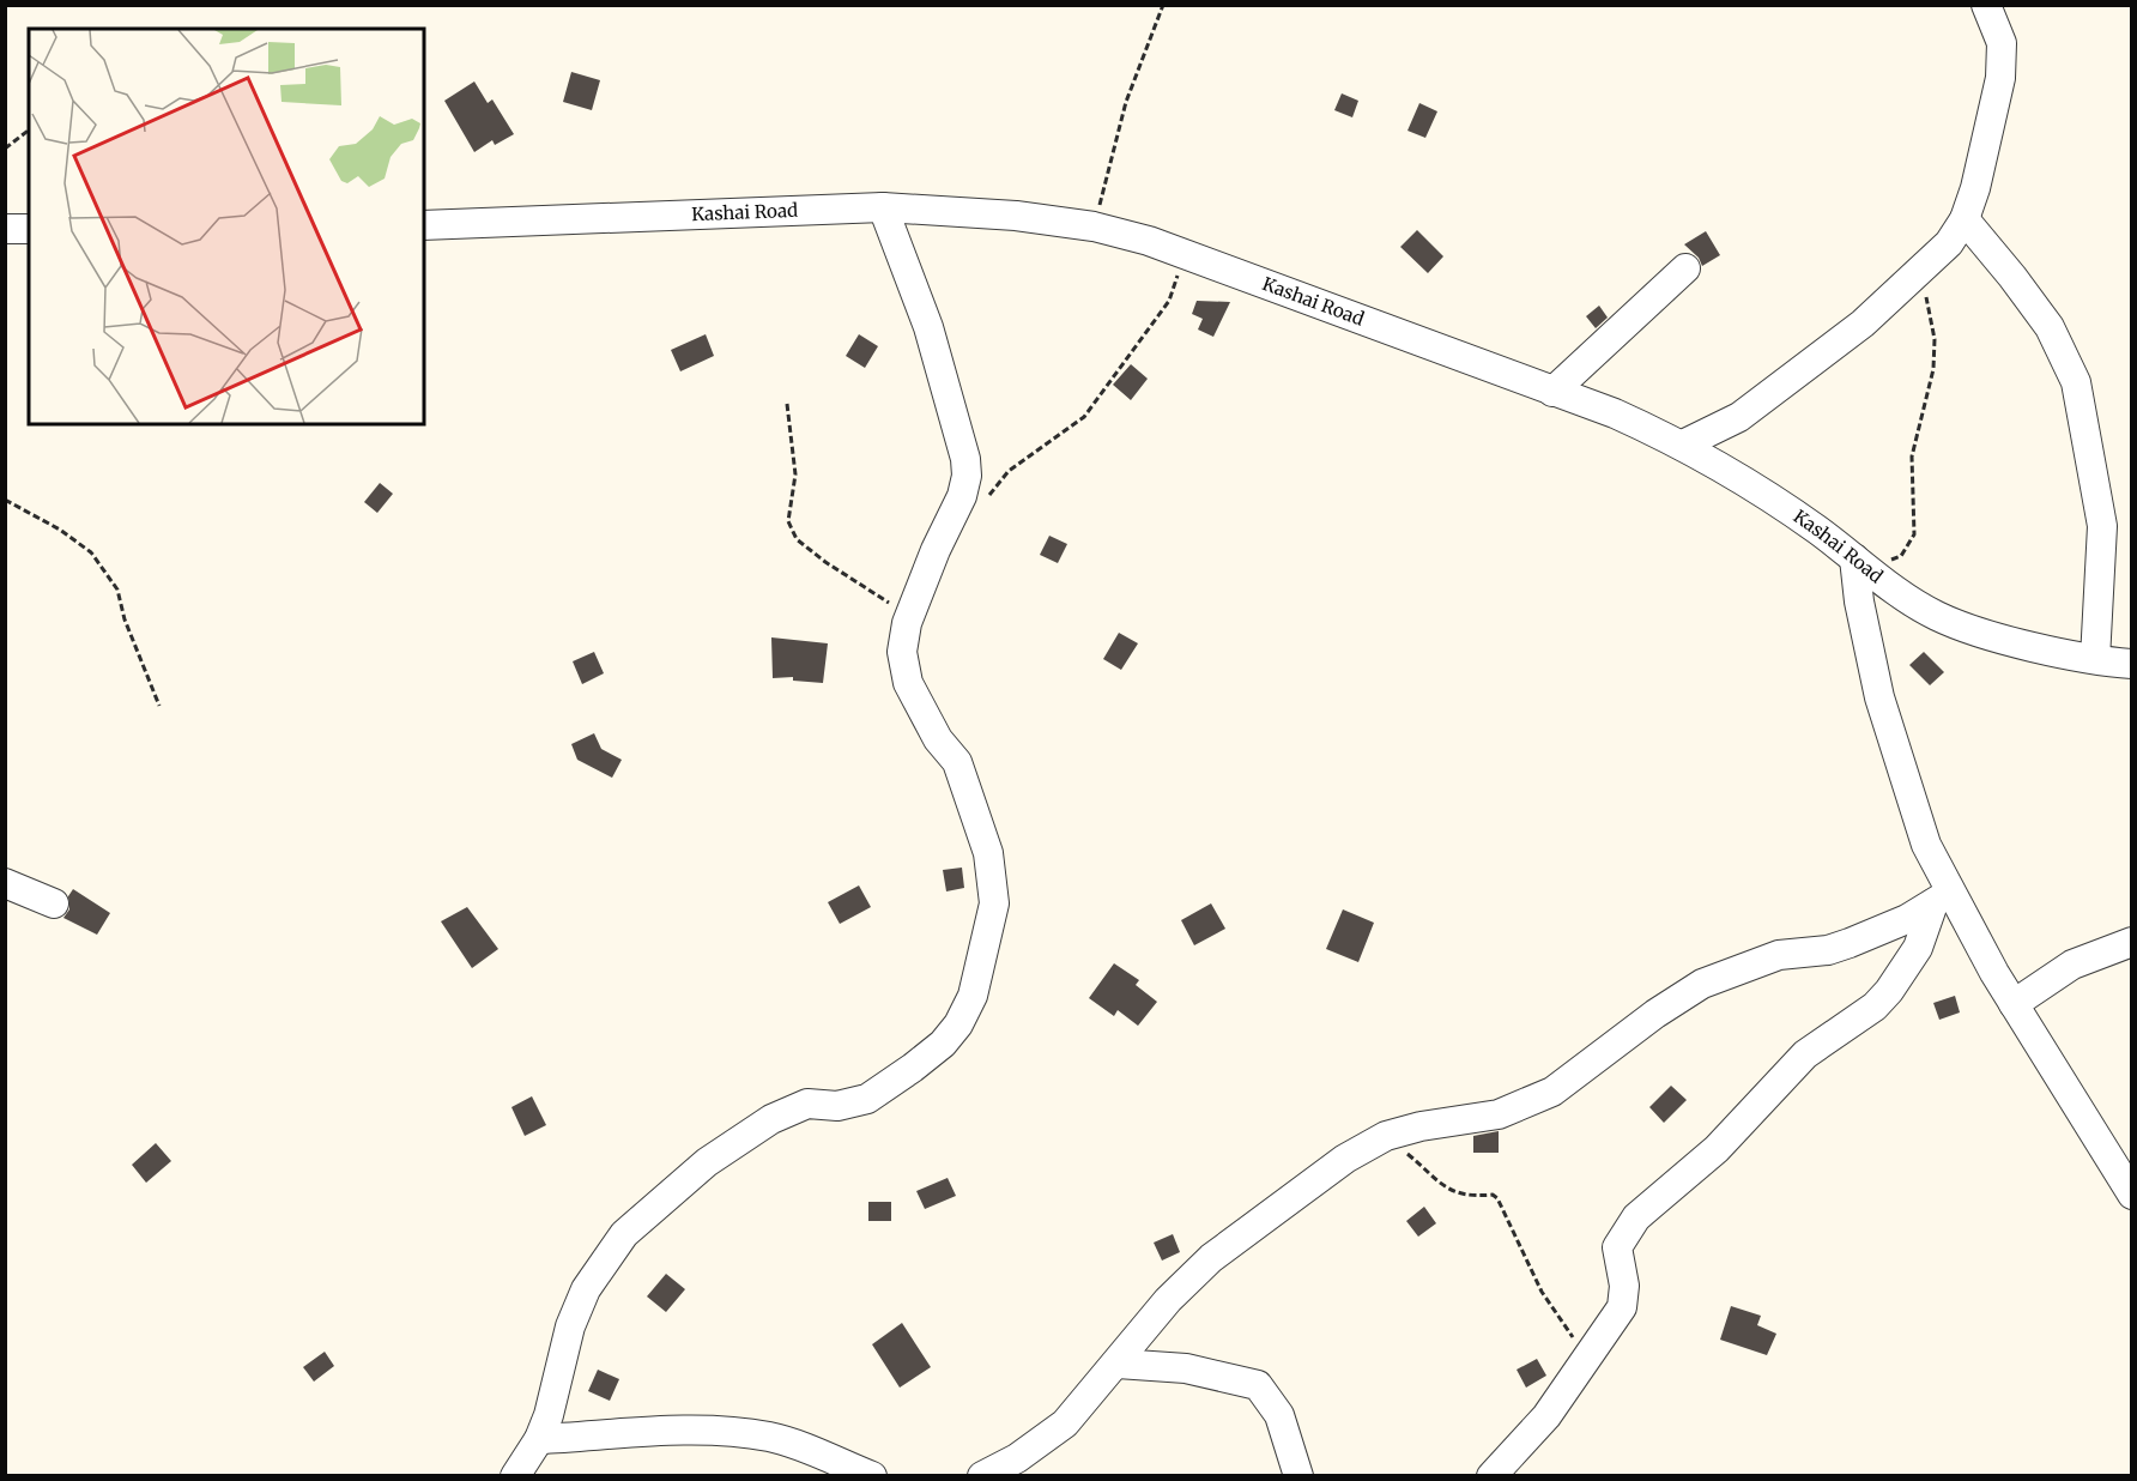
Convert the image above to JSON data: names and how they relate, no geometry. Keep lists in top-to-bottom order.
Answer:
{
  "streets": {
    "street": ["Kashai Road"]
  }
}
